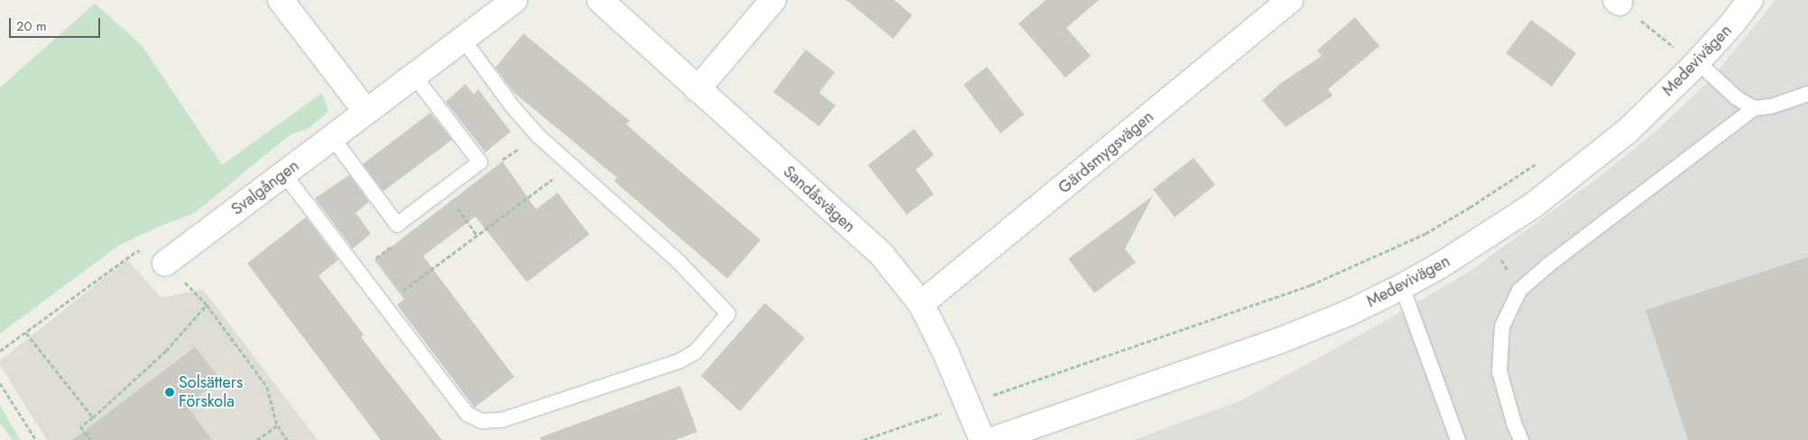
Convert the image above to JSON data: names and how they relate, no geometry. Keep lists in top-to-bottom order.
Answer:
{
  "streets": {
    "street": [
      "Medevivägen",
      "Gärdsmygsvägen",
      "Svalgången",
      "Sandåsvägen"
    ]
  },
  "crossings": [
    ["Gärdsmygsvägen", "Sandåsvägen"]
  ],
  "places": ["Solsätters Förskola"],
  "scale_bar": "20 m"
}
